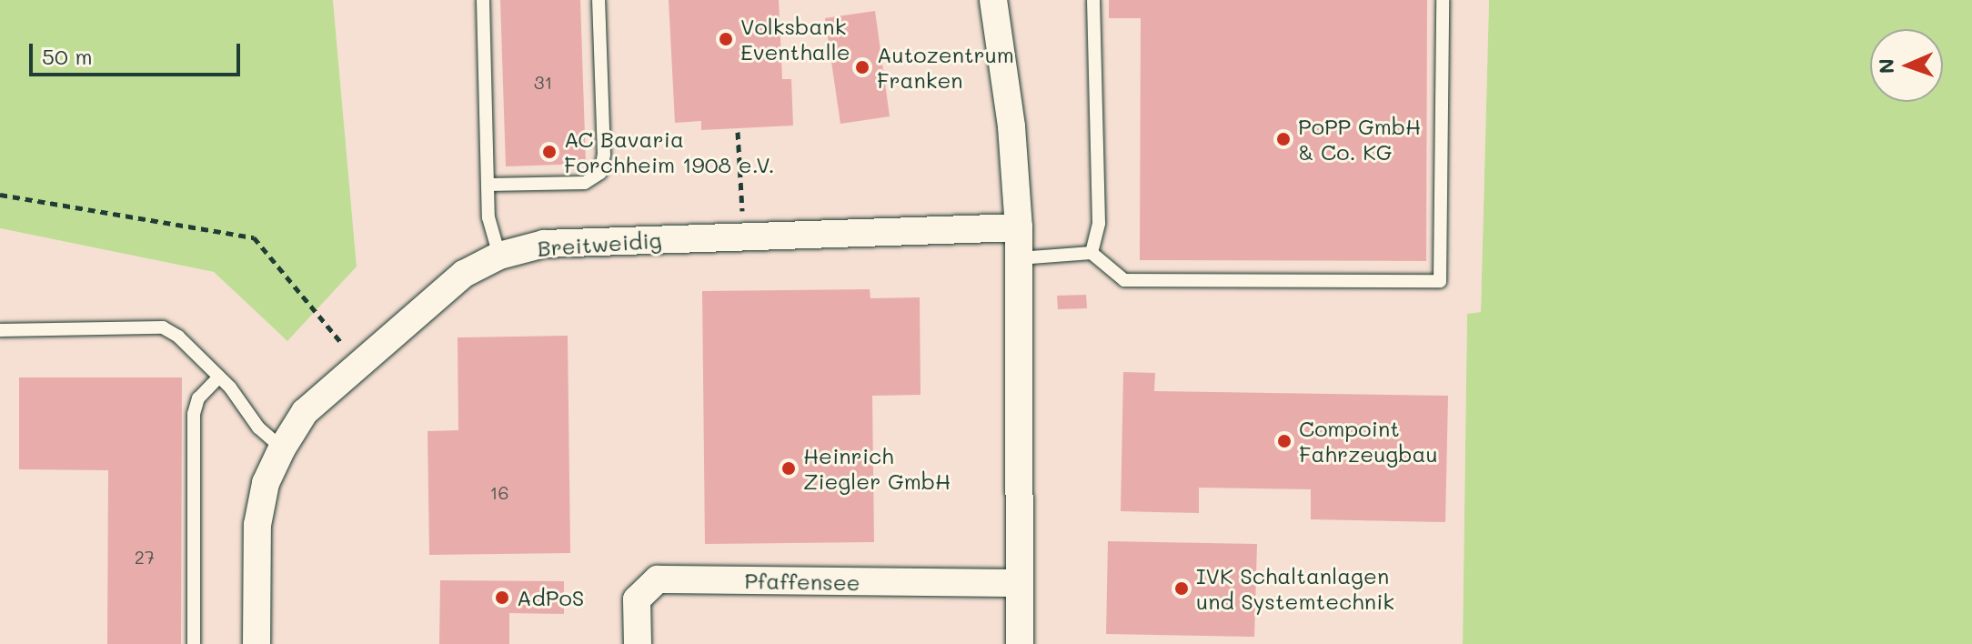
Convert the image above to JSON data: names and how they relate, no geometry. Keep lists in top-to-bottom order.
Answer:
{
  "streets": {
    "street": ["Breitweidig", "Pfaffensee"]
  },
  "places": [
    "Volksbank Eventhalle",
    "Autozentrum Franken",
    "PoPP GmbH & Co. KG",
    "AC Bavaria Forchheim 1908 e.V.",
    "Compoint Fahrzeugbau",
    "Heinrich Ziegler GmbH",
    "IVK Schaltanlagen und Systemtechnik",
    "AdPoS"
  ],
  "house_numbers": ["31", "16", "27"],
  "scale_bar": "50 m",
  "north": "left"
}
